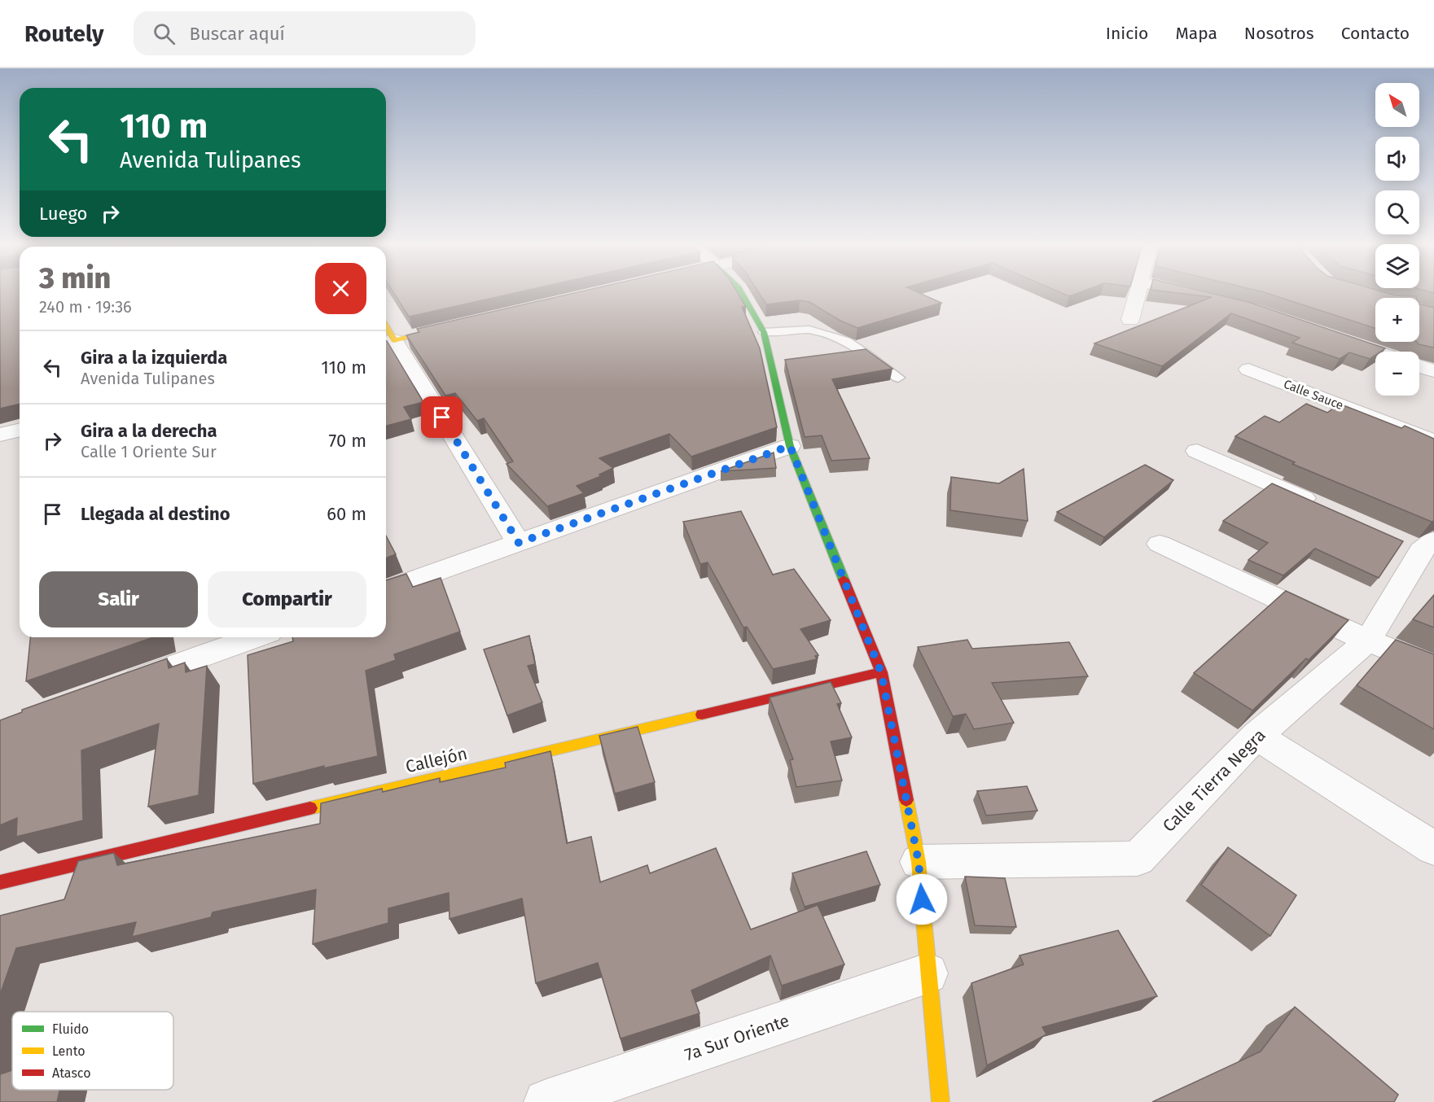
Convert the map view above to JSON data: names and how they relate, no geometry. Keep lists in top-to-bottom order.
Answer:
{
  "streets": {
    "street": [
      "Calle Sauce",
      "Callejón",
      "Calle Tierra Negra",
      "7a Sur Oriente"
    ]
  },
  "legend": ["Fluido", "Lento", "Atasco"],
  "north": "top left",
  "page": {
    "header": "Routely",
    "search": "Buscar aquí",
    "nav": [
      "Inicio",
      "Mapa",
      "Nosotros",
      "Contacto"
    ],
    "map_buttons": ["+", "−"],
    "turn": ["110 m", "Avenida Tulipanes"],
    "then": "Luego",
    "heading": ["3 min", "240 m · 19:36"],
    "list": [
      {
        "name": "Gira a la izquierda",
        "note": "Avenida Tulipanes",
        "value": "110 m"
      },
      {
        "name": "Gira a la derecha",
        "note": "Calle 1 Oriente Sur",
        "value": "70 m"
      },
      {
        "name": "Llegada al destino",
        "value": "60 m"
      }
    ],
    "buttons": ["Salir", "Compartir"]
  }
}
